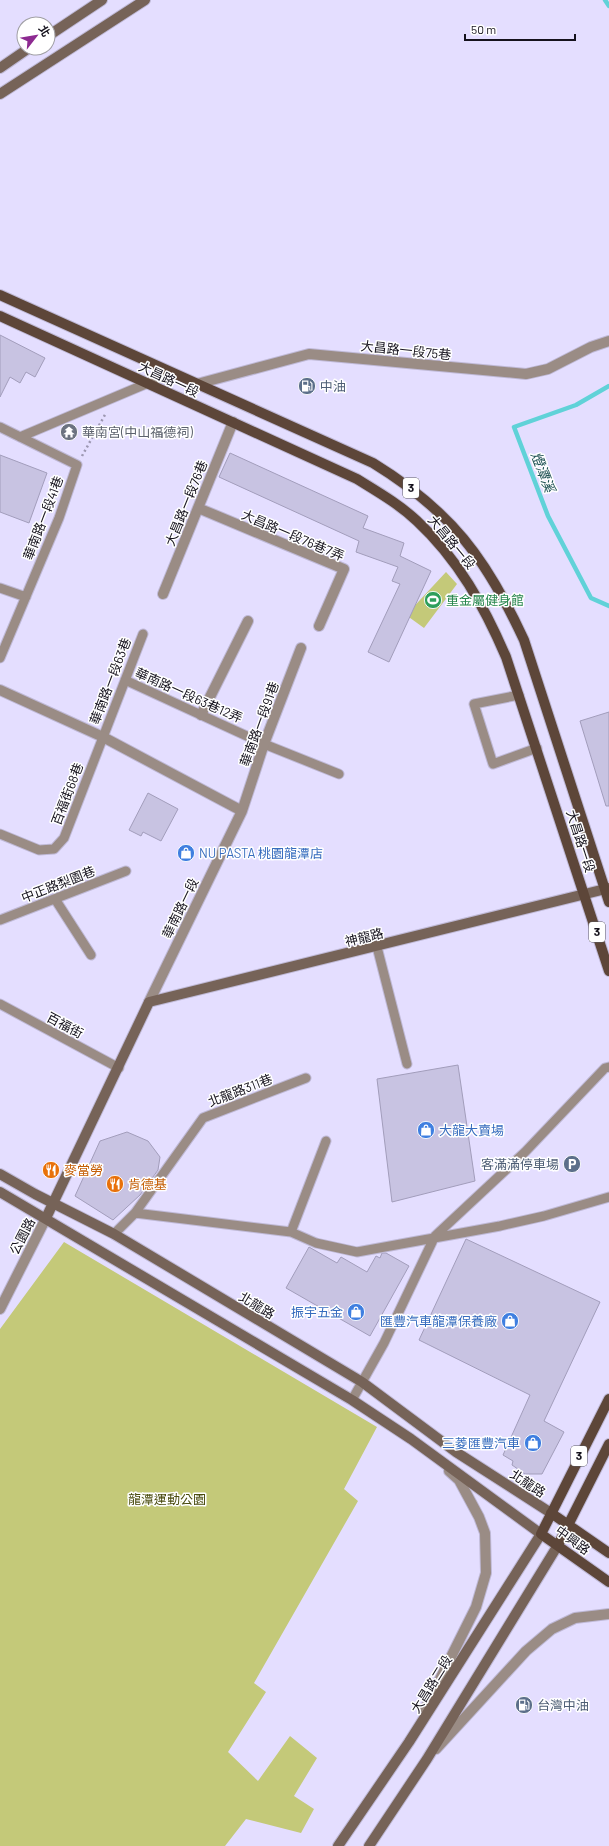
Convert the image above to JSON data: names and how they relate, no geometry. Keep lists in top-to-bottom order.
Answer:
{
  "streets": {
    "main road": [
      "大昌路一段",
      "3",
      "華南路一段",
      "神龍路",
      "北龍路",
      "中興路",
      "大昌路二段"
    ],
    "street": [
      "大昌路一段75巷",
      "大昌路一段76巷",
      "大昌路一段76巷7弄",
      "華南路一段91巷",
      "公園路"
    ],
    "lane": [
      "華南路一段41巷",
      "華南路一段63巷",
      "華南路一段63巷12弄",
      "百福街68巷",
      "中正路梨園巷",
      "百福街",
      "北龍路311巷"
    ]
  },
  "crossings": [
    ["大昌路一段75巷", "大昌路一段"],
    ["大昌路一段", "大昌路一段76巷"],
    ["大昌路一段", "神龍路"],
    ["3", "北龍路"],
    ["3", "中興路"],
    ["3", "大昌路二段"],
    ["大昌路一段76巷", "大昌路一段76巷7弄"],
    ["華南路一段63巷", "華南路一段63巷12弄"],
    ["華南路一段63巷", "百福街68巷"],
    ["華南路一段63巷12弄", "華南路一段91巷"],
    ["華南路一段91巷", "華南路一段"],
    ["華南路一段", "神龍路"],
    ["華南路一段", "百福街"],
    ["華南路一段", "公園路"],
    ["華南路一段", "北龍路"],
    ["北龍路311巷", "北龍路"],
    ["北龍路", "中興路"],
    ["中興路", "大昌路二段"]
  ],
  "water": ["燈潭溪"],
  "parks": ["龍潭運動公園"],
  "places": {
    "fuel station": ["中油", "台灣中油"],
    "temple": ["華南宮(中山福德祠)"],
    "sports": ["重金屬健身館"],
    "shop": [
      "NU PASTA 桃園龍潭店",
      "大龍大賣場",
      "振宇五金",
      "匯豐汽車龍潭保養廠",
      "三菱匯豐汽車"
    ],
    "parking": ["客滿滿停車場"],
    "restaurant": ["麥當勞", "肯德基"]
  },
  "scale_bar": "50 m",
  "north": "top right"
}
